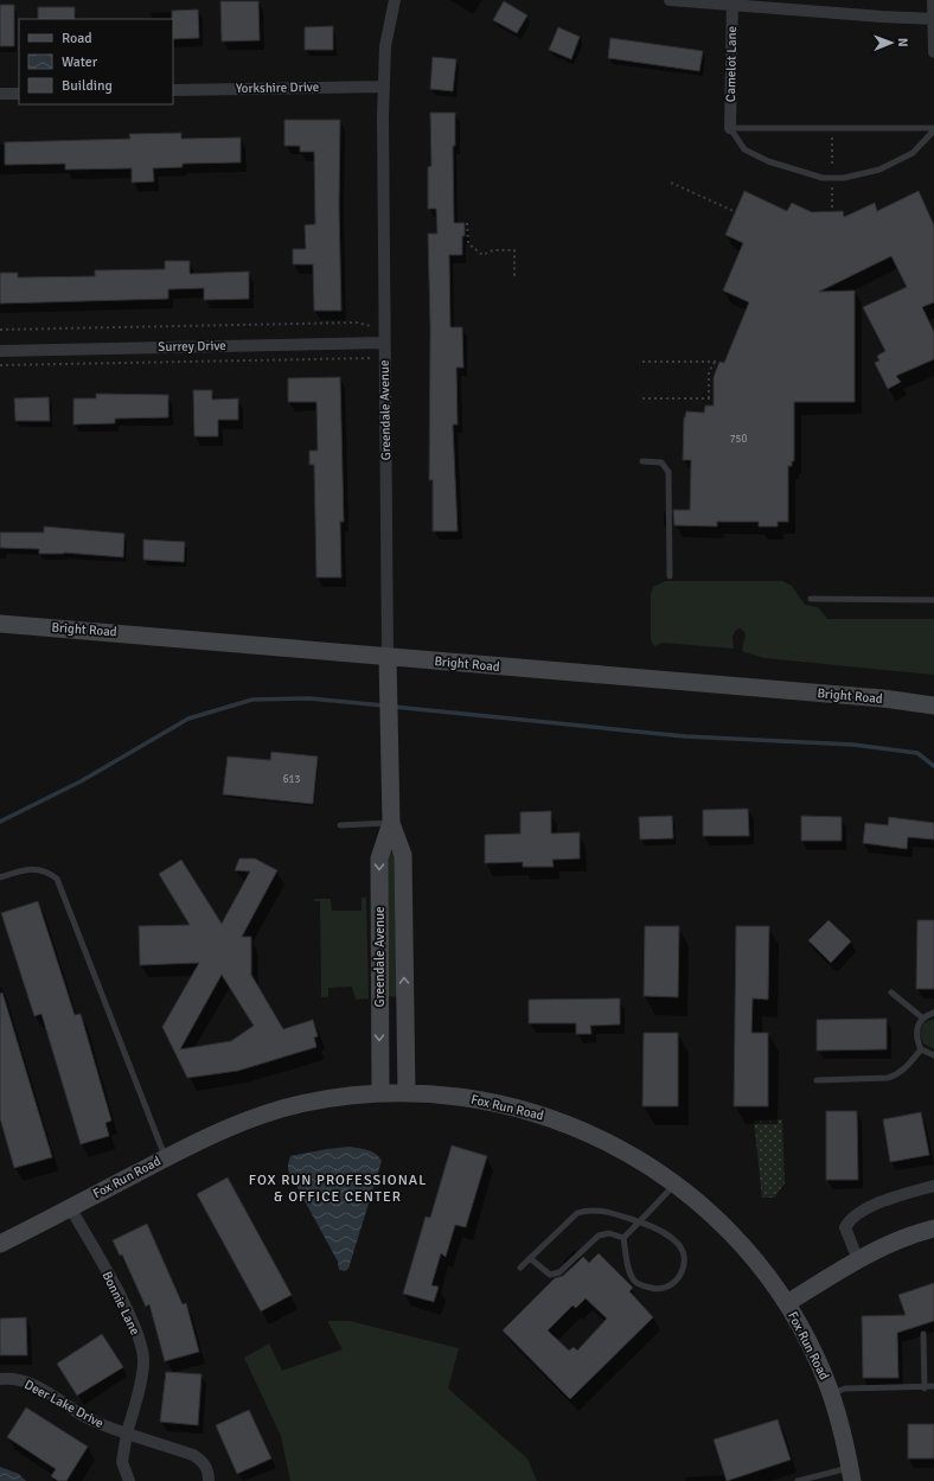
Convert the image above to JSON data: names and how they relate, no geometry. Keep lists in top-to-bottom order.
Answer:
{
  "streets": {
    "street": [
      "Camelot Lane",
      "Yorkshire Drive",
      "Surrey Drive",
      "Greendale Avenue",
      "Bright Road",
      "Fox Run Road",
      "Bonnie Lane",
      "Deer Lake Drive"
    ]
  },
  "crossings": [
    ["Yorkshire Drive", "Greendale Avenue"],
    ["Surrey Drive", "Greendale Avenue"],
    ["Greendale Avenue", "Bright Road"],
    ["Greendale Avenue", "Fox Run Road"],
    ["Fox Run Road", "Bonnie Lane"],
    ["Bonnie Lane", "Deer Lake Drive"]
  ],
  "districts": ["FOX RUN PROFESSIONAL & OFFICE CENTER"],
  "house_numbers": ["750", "613"],
  "legend": ["Road", "Water", "Building"],
  "north": "right"
}
